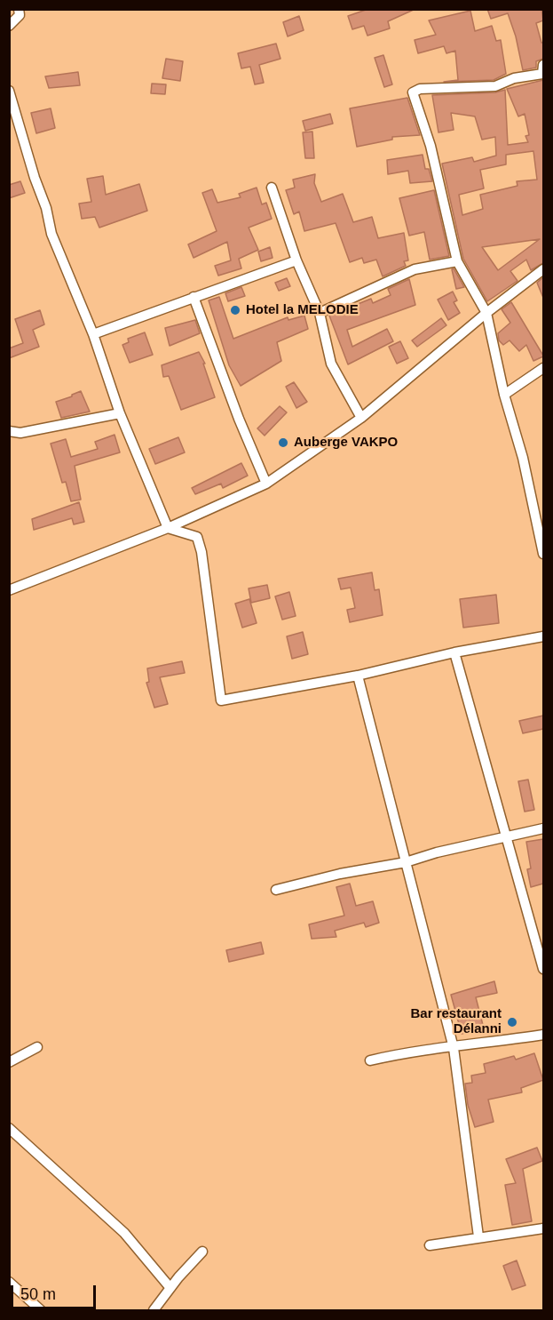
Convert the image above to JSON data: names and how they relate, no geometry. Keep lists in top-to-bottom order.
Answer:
{
  "places": ["Hotel la MELODIE", "Auberge VAKPO", "Bar restaurant Délanni"],
  "scale_bar": "50 m"
}
